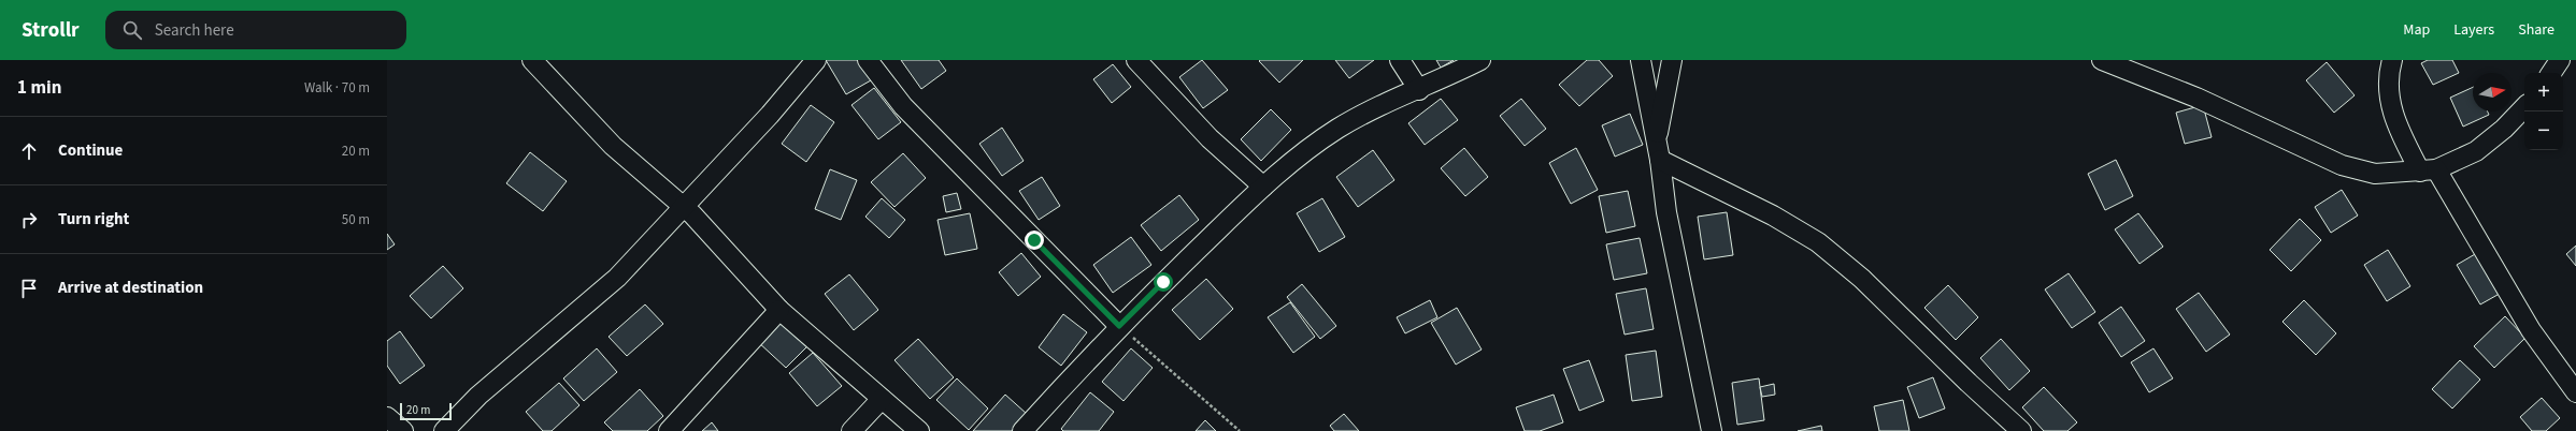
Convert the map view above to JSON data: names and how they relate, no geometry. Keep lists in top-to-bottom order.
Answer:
{
  "scale_bar": "20 m",
  "north": "right",
  "page": {
    "header": "Strollr",
    "search": "Search here",
    "nav": ["Map", "Layers", "Share"],
    "heading": ["1 min", "Walk · 70 m"],
    "map_buttons": ["+", "−"],
    "list": [
      ["Continue", "20 m"],
      ["Turn right", "50 m"],
      "Arrive at destination"
    ],
    "scale": "20 m"
  }
}
